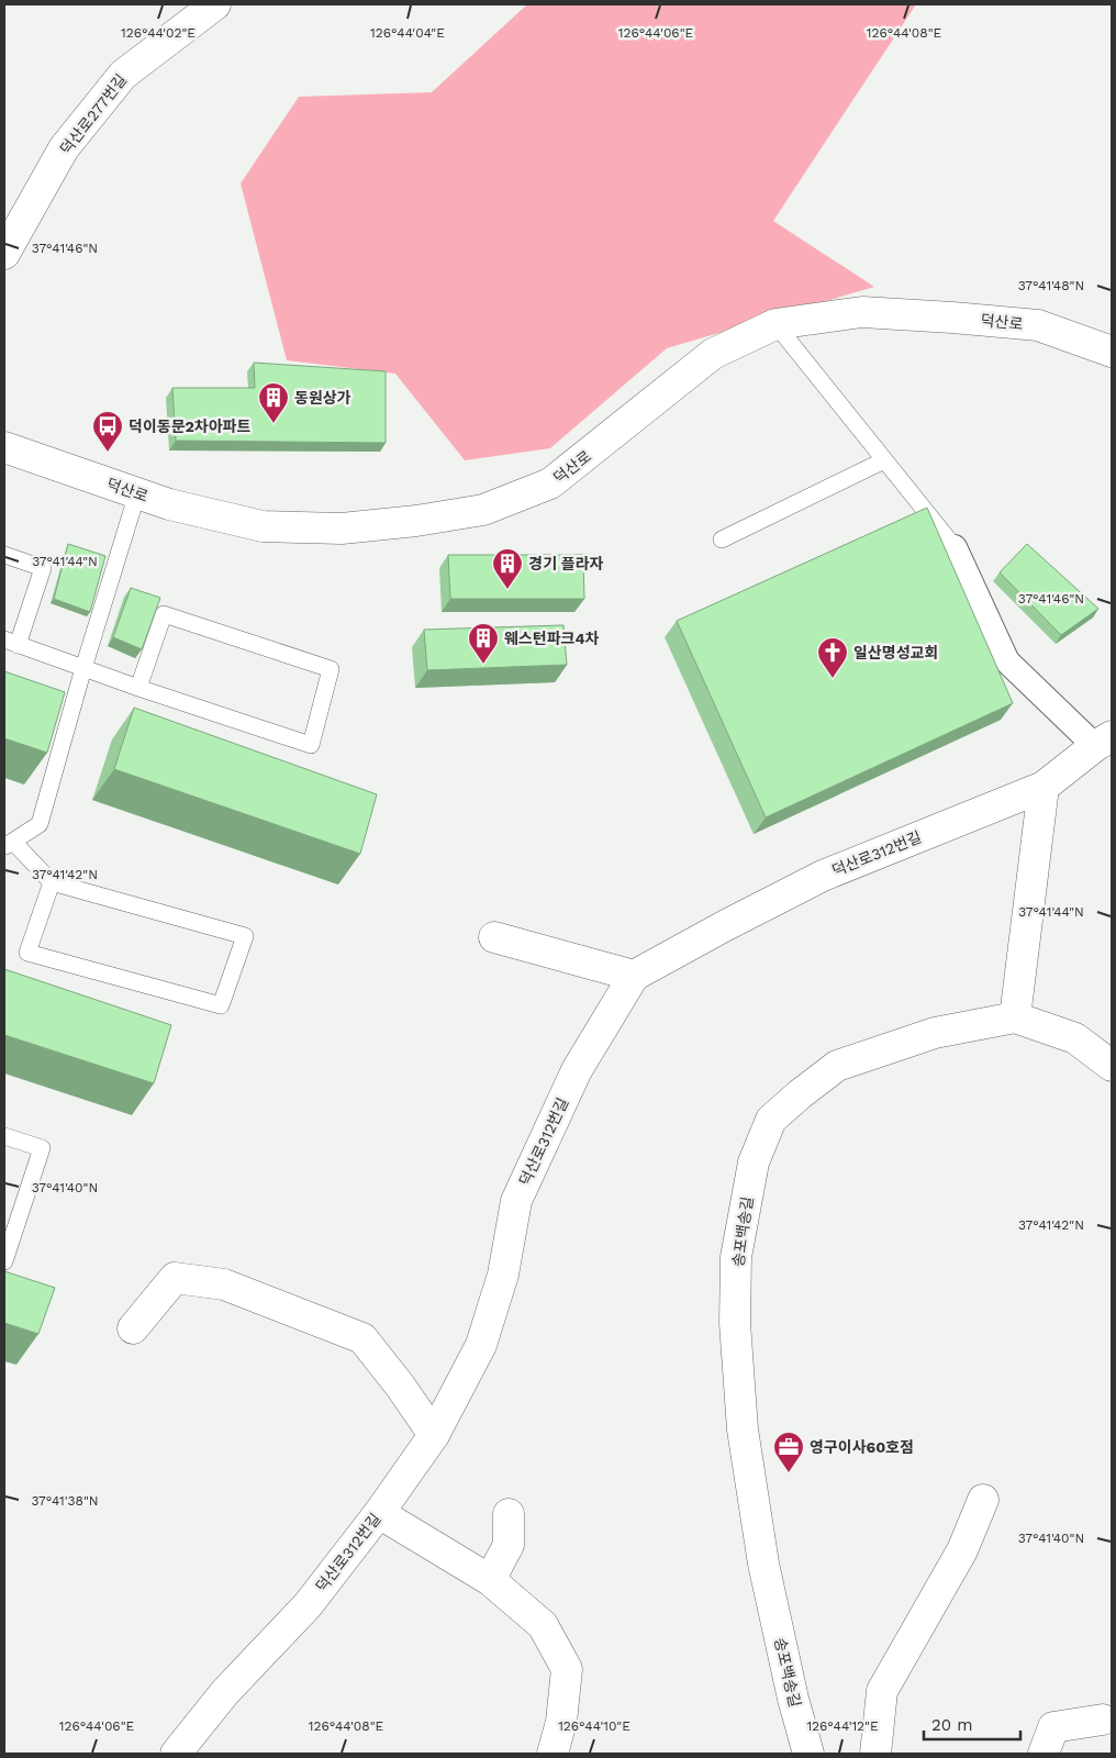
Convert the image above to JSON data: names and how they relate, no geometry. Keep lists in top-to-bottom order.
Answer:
{
  "streets": {
    "street": [
      "덕산로277번길",
      "덕산로",
      "덕산로312번길",
      "송포백송길"
    ]
  },
  "places": {
    "building": ["동원상가", "경기 플라자", "웨스턴파크4차"],
    "bus stop": ["덕이동문2차아파트"],
    "church": ["일산명성교회"],
    "office": ["영구이사60호점"]
  },
  "scale_bar": "20 m",
  "coordinates": [
    "126°44'02\"E",
    "126°44'04\"E",
    "126°44'06\"E",
    "126°44'08\"E",
    "37°41'46\"N",
    "37°41'48\"N",
    "37°41'44\"N",
    "37°41'42\"N",
    "37°41'40\"N",
    "37°41'38\"N",
    "126°44'10\"E",
    "126°44'12\"E"
  ]
}
